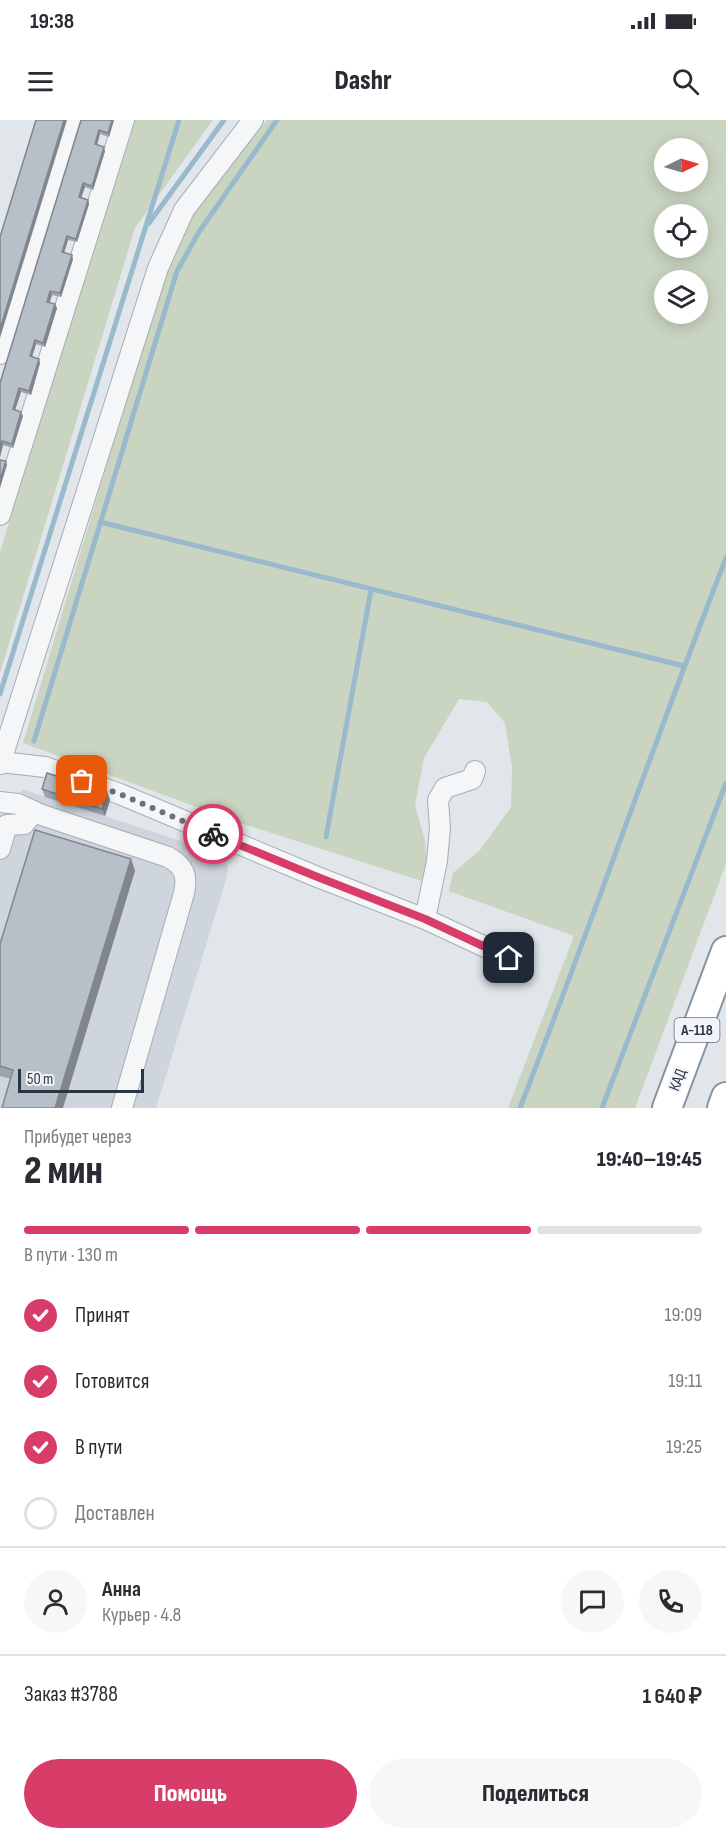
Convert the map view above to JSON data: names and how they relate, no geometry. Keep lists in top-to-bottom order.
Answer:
{
  "streets": {
    "highway": ["А-118", "КАД"]
  },
  "scale_bar": "50 m",
  "north": "right",
  "page": {
    "status": "19:38",
    "header": "Dashr",
    "scale": "50 m",
    "heading": ["2 мин", "Прибудет через", "19:40–19:45"],
    "panel": [
      "Анна",
      "Курьер · 4.8",
      "Заказ #3788",
      "1 640 ₽"
    ],
    "bar": "В пути · 130 m",
    "list": [
      ["Принят", "19:09"],
      ["Готовится", "19:11"],
      ["В пути", "19:25"],
      "Доставлен"
    ],
    "buttons": ["Помощь", "Поделиться"]
  }
}
